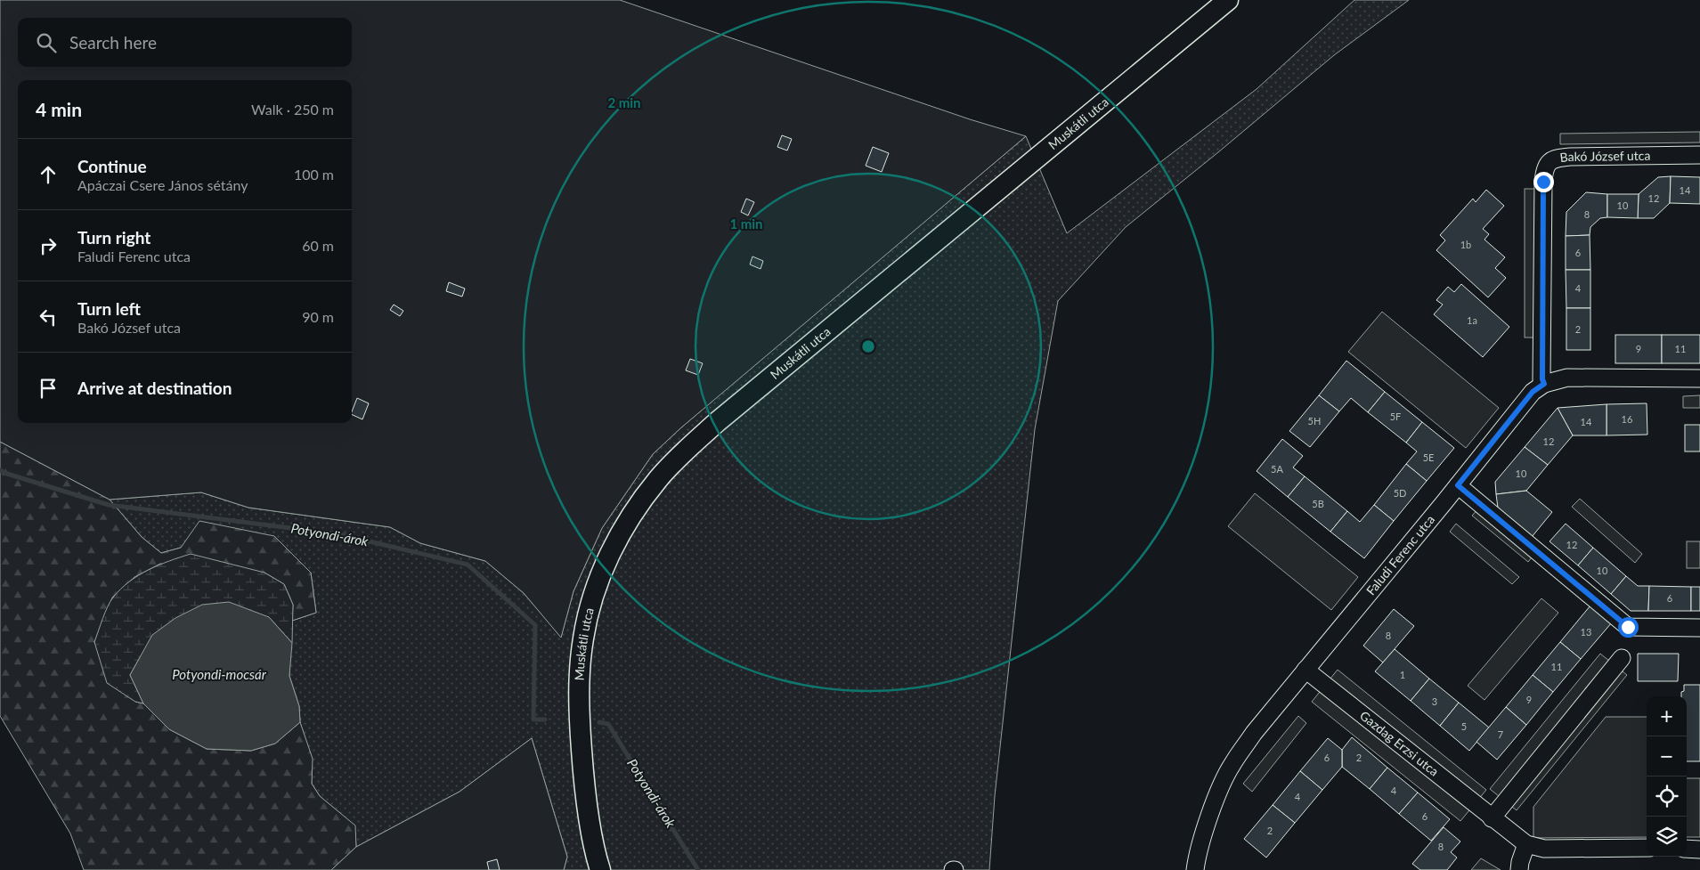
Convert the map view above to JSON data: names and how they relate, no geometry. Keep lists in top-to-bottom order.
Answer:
{
  "streets": {
    "main road": ["Muskátli utca"],
    "street": ["Bakó József utca", "Faludi Ferenc utca", "Gazdag Erzsi utca"]
  },
  "crossings": [
    ["Bakó József utca", "Faludi Ferenc utca"],
    ["Faludi Ferenc utca", "Gazdag Erzsi utca"]
  ],
  "water": ["Potyondi-árok", "Potyondi-mocsár"],
  "house_numbers": [
    "14",
    "12",
    "10",
    "8",
    "1b",
    "6",
    "4",
    "1a",
    "2",
    "9",
    "11",
    "5F",
    "16",
    "5H",
    "14",
    "12",
    "5E",
    "5A",
    "10",
    "5D",
    "5B",
    "12",
    "10",
    "6",
    "13",
    "8",
    "11",
    "1",
    "9",
    "3",
    "5",
    "7",
    "6",
    "2",
    "4",
    "4",
    "6",
    "2",
    "8"
  ],
  "page": {
    "search": "Search here",
    "heading": ["4 min", "Walk · 250 m"],
    "list": [
      ["Continue", "Apáczai Csere János sétány", "100 m"],
      ["Turn right", "Faludi Ferenc utca", "60 m"],
      ["Turn left", "Bakó József utca", "90 m"],
      "Arrive at destination"
    ],
    "map_buttons": ["+", "−"]
  },
  "rings": ["2 min", "1 min"]
}
